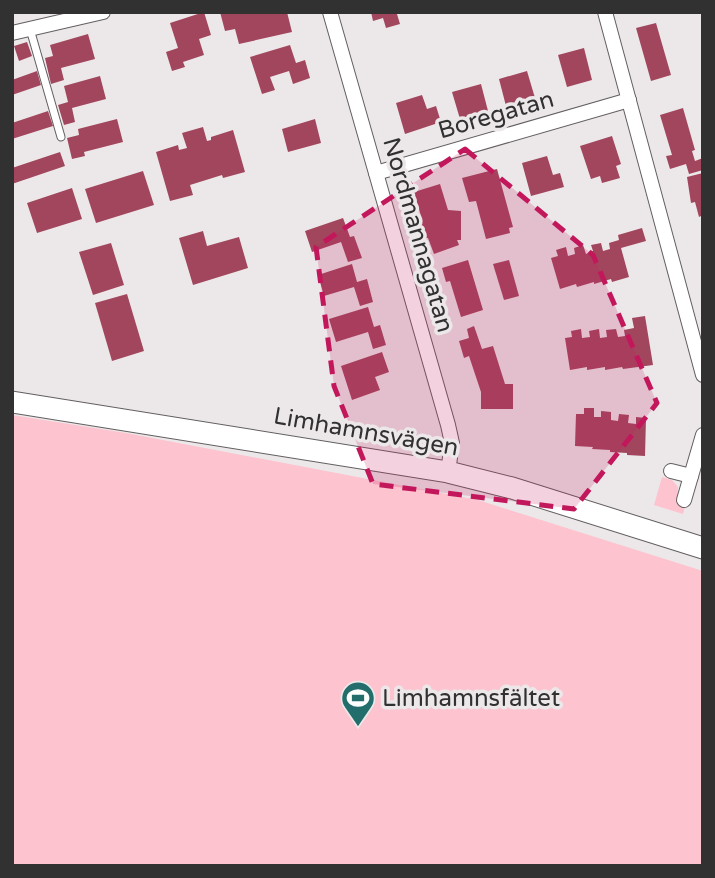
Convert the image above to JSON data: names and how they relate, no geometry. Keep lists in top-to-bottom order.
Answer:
{
  "streets": {
    "main road": ["Limhamnsvägen"],
    "street": ["Boregatan", "Nordmannagatan"]
  },
  "crossings": [
    ["Boregatan", "Nordmannagatan"],
    ["Nordmannagatan", "Limhamnsvägen"]
  ],
  "places": {
    "sports": ["Limhamnsfältet"]
  }
}
